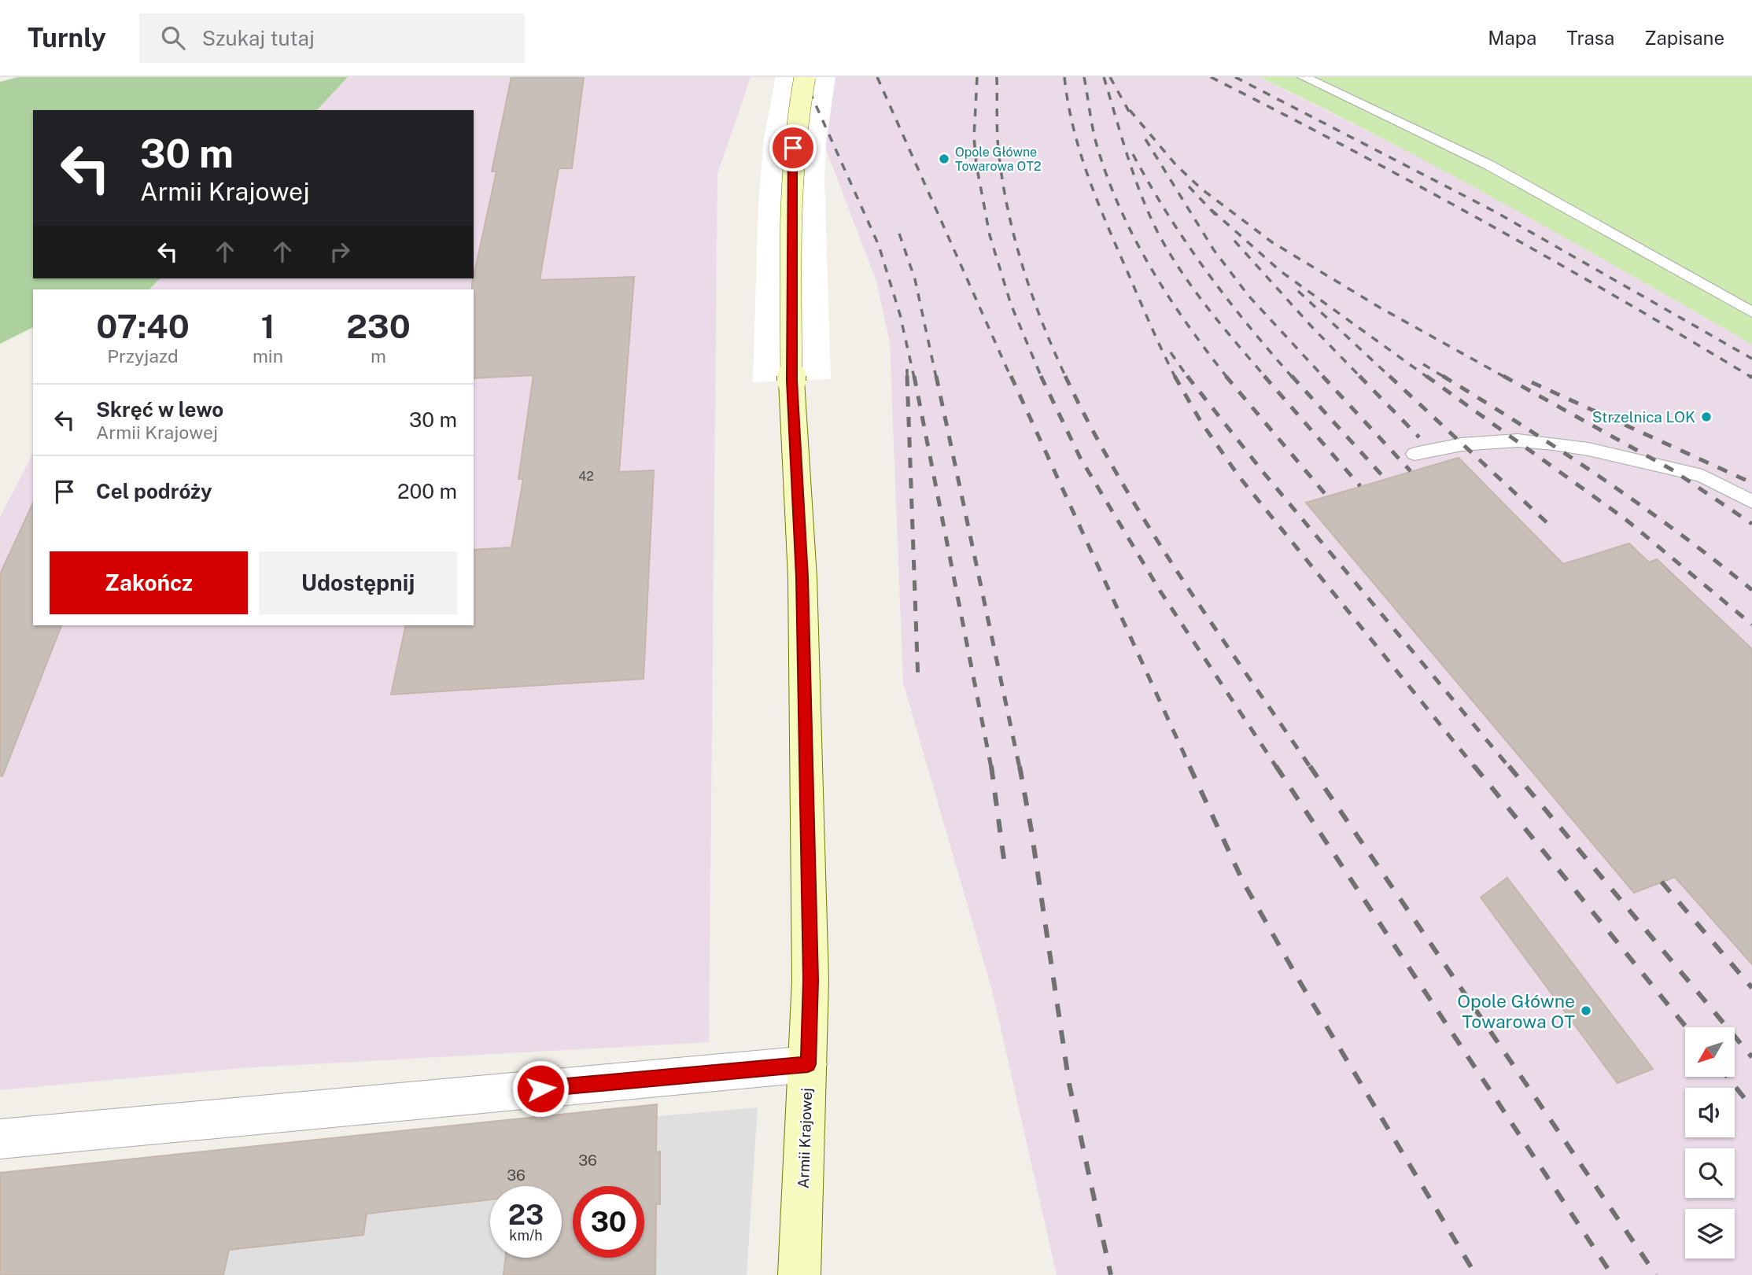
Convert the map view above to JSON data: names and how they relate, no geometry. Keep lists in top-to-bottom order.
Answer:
{
  "streets": {
    "main road": ["Armii Krajowej"]
  },
  "places": ["Opole Główne Towarowa OT2", "Strzelnica LOK", "Opole Główne Towarowa OT"],
  "house_numbers": ["42", "36", "36"],
  "north": "bottom left",
  "page": {
    "header": "Turnly",
    "search": "Szukaj tutaj",
    "nav": ["Mapa", "Trasa", "Zapisane"],
    "turn": ["30 m", "Armii Krajowej"],
    "eta": [
      "07:40",
      "Przyjazd",
      "1",
      "min",
      "230",
      "m"
    ],
    "list": [
      {
        "name": "Skręć w lewo",
        "note": "Armii Krajowej",
        "value": "30 m"
      },
      {
        "name": "Cel podróży",
        "value": "200 m"
      }
    ],
    "buttons": ["Zakończ", "Udostępnij"],
    "speed": "23 km/h",
    "limit": "30"
  }
}
